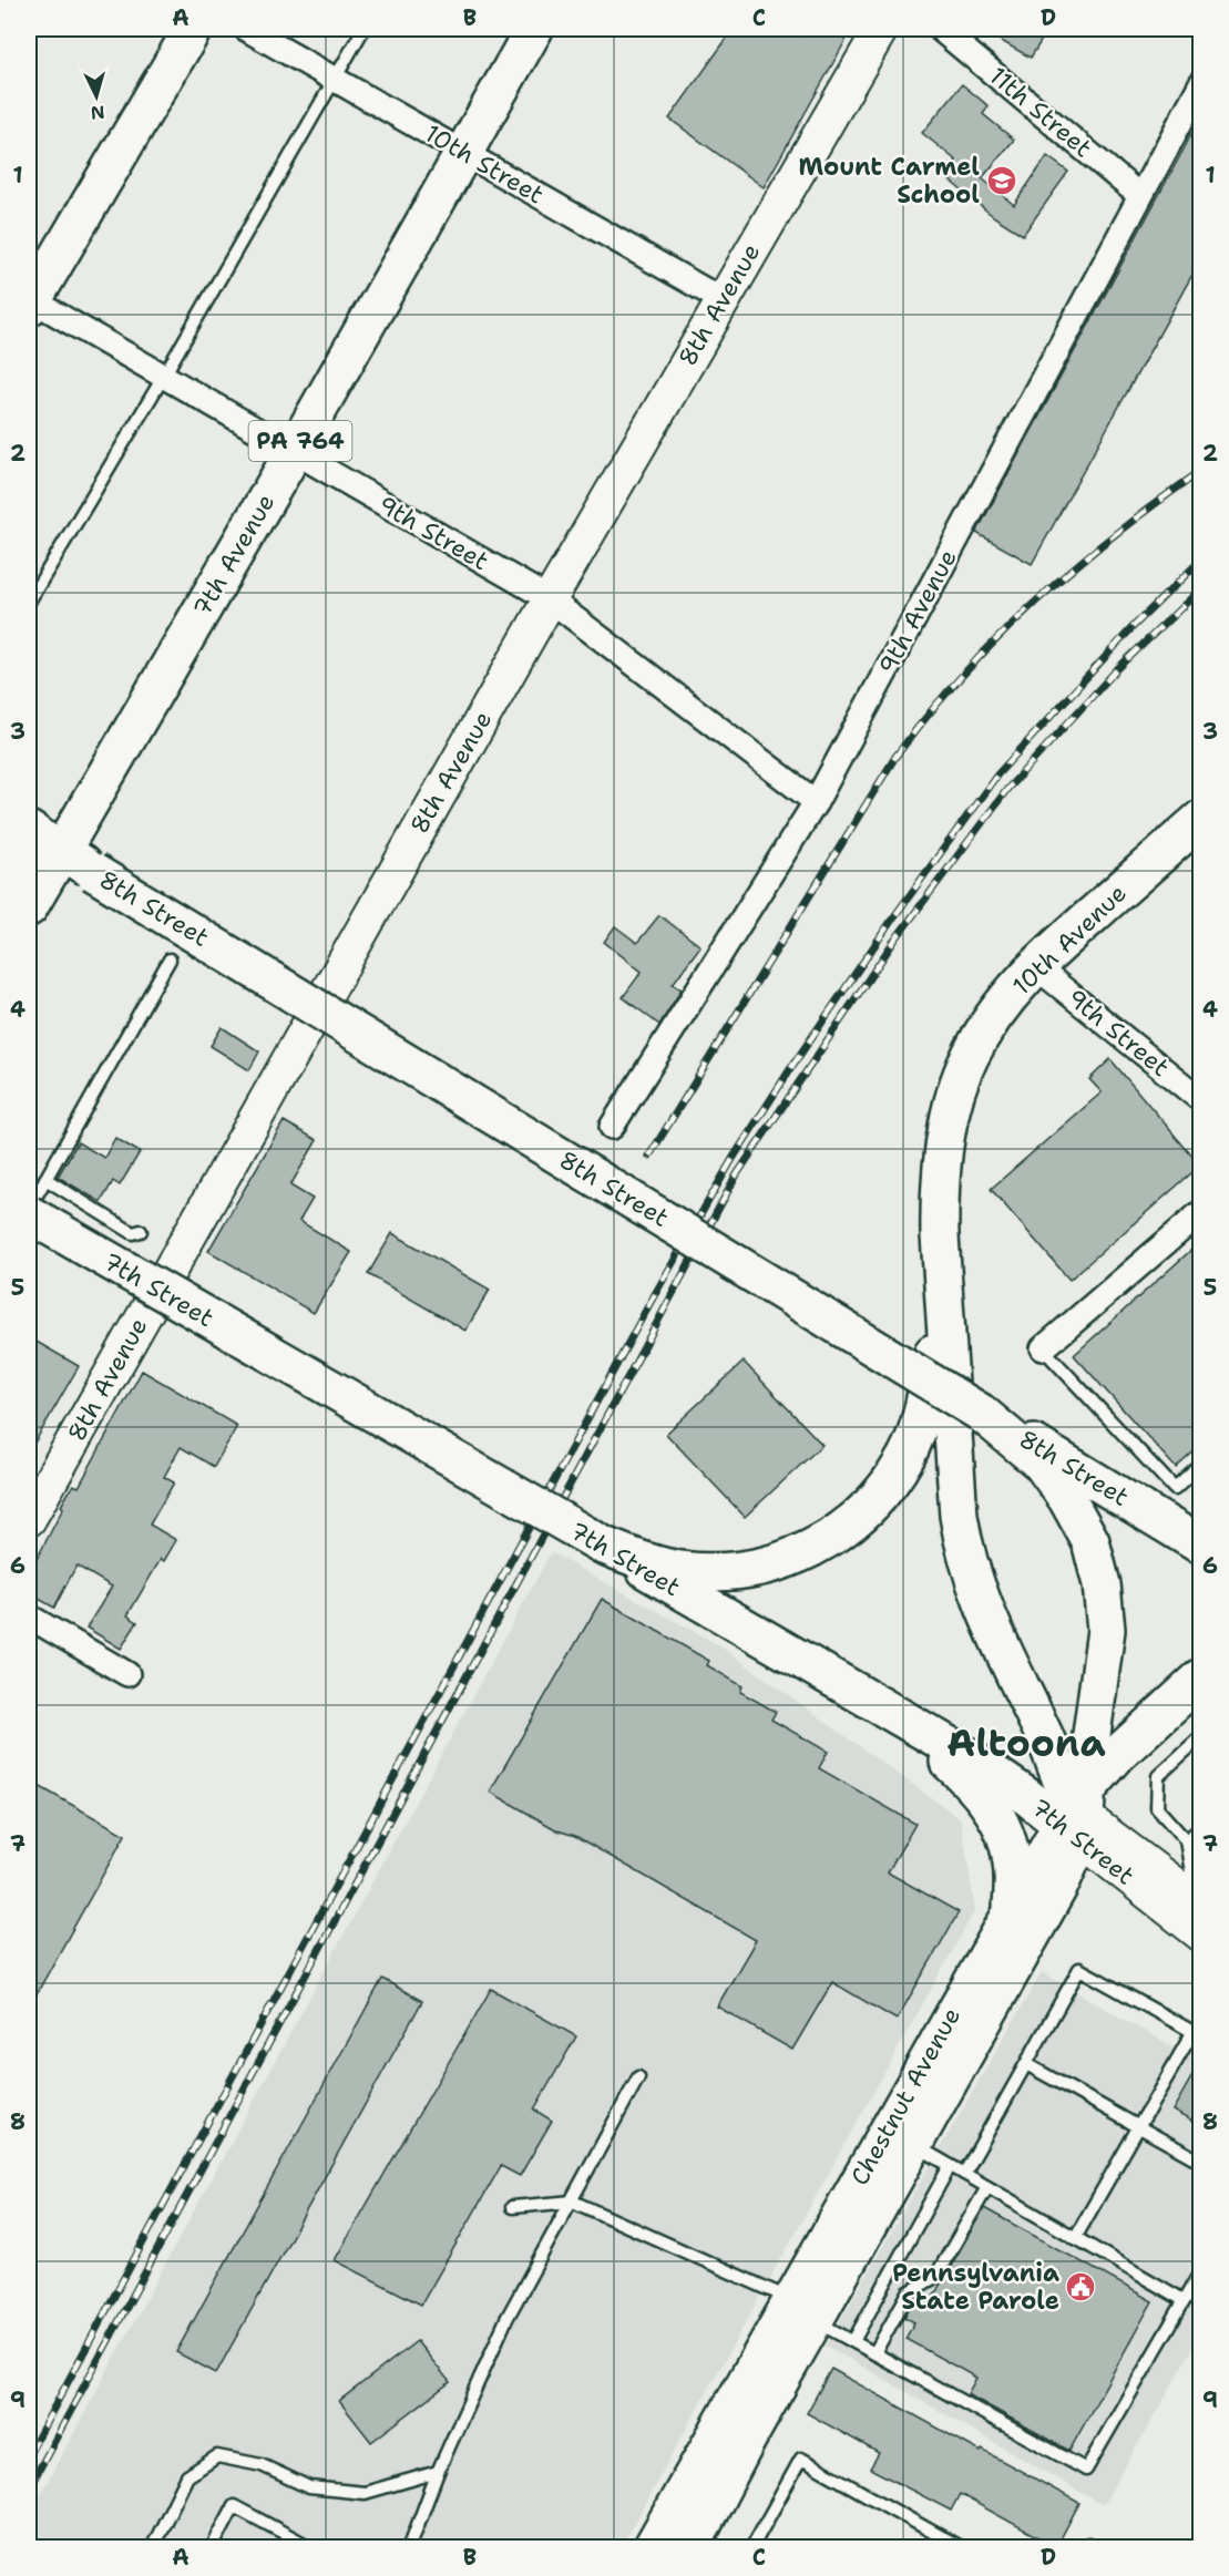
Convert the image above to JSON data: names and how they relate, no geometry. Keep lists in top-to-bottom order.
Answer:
{
  "streets": {
    "main road": [
      "PA 764",
      "7th Avenue",
      "8th Street",
      "10th Avenue",
      "7th Street",
      "Chestnut Avenue"
    ],
    "street": [
      "11th Street",
      "10th Street",
      "8th Avenue",
      "9th Street",
      "9th Avenue"
    ]
  },
  "crossings": [
    ["11th Street", "9th Avenue"],
    ["10th Street", "8th Avenue"],
    ["10th Street", "7th Avenue"],
    ["8th Avenue", "9th Street"],
    ["9th Street", "7th Avenue"],
    ["9th Street", "9th Avenue"],
    ["9th Street", "10th Avenue"],
    ["7th Avenue", "8th Street"],
    ["7th Street", "Chestnut Avenue"]
  ],
  "districts": ["Altoona"],
  "places": {
    "school or university": ["Mount Carmel School"],
    "public building": ["Pennsylvania State Parole"]
  },
  "north": "bottom",
  "grid": {
    "columns": [
      "A",
      "B",
      "C",
      "D"
    ],
    "rows": [
      "1",
      "2",
      "3",
      "4",
      "5",
      "6",
      "7",
      "8",
      "9"
    ]
  }
}
